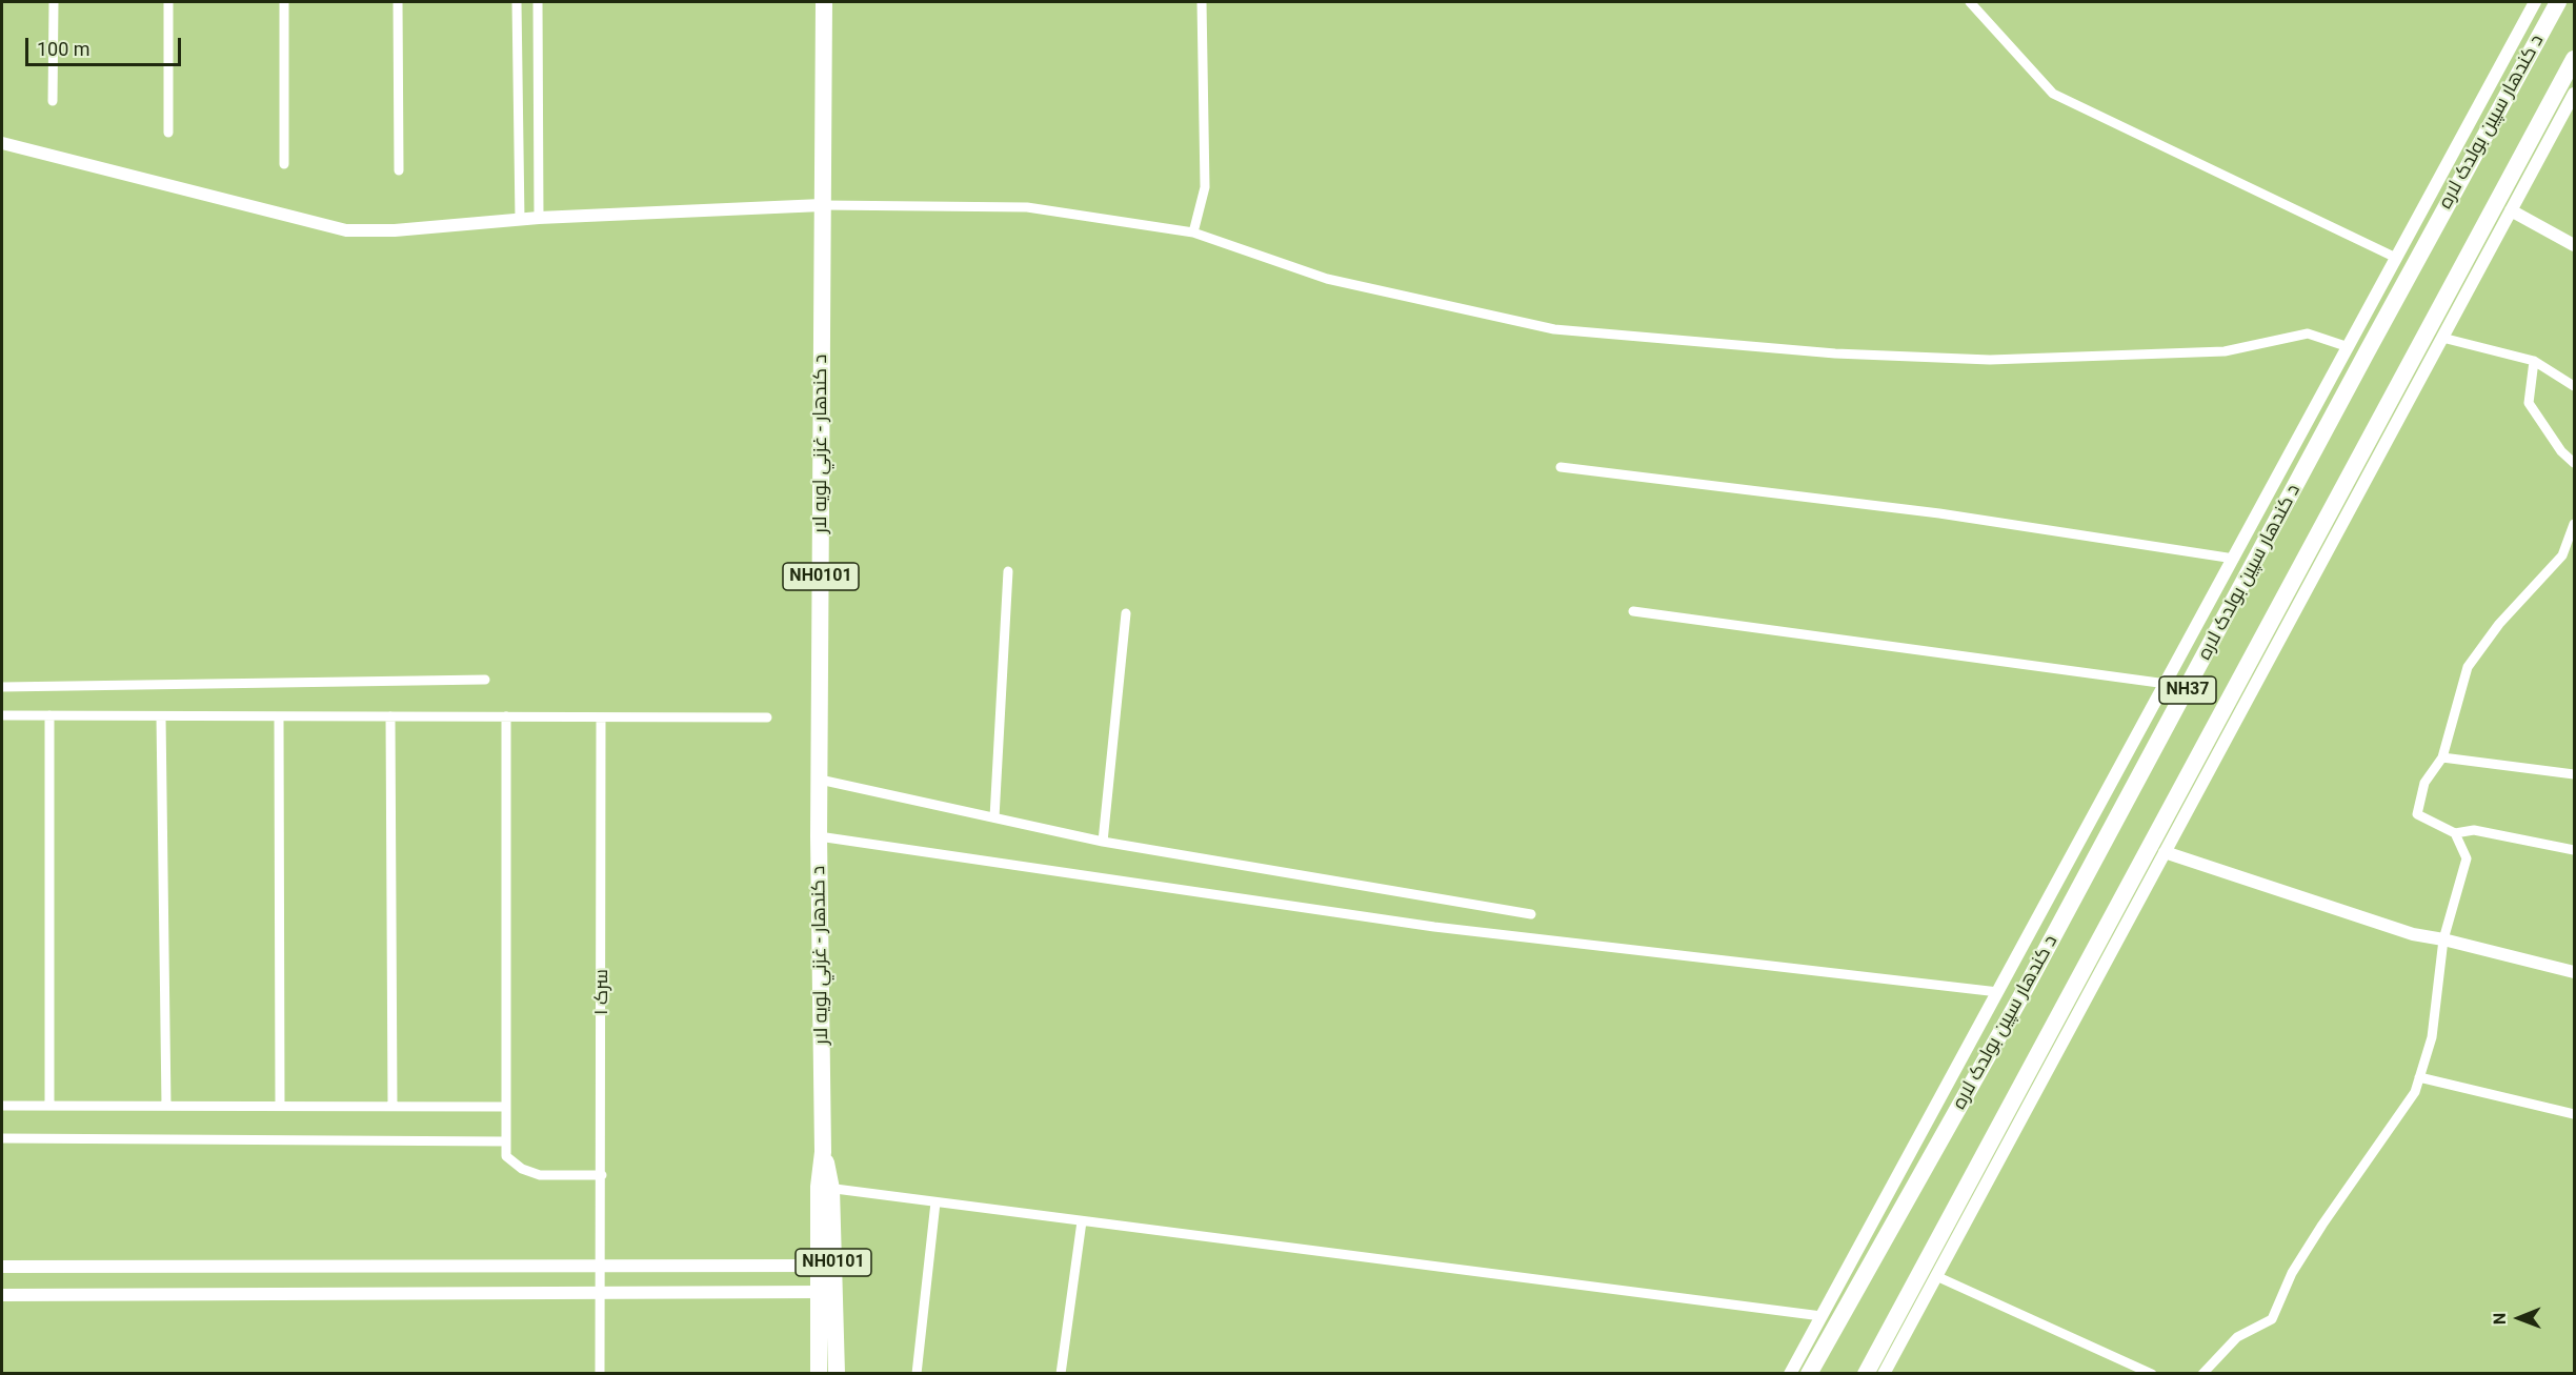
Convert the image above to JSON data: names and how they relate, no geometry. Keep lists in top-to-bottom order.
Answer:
{
  "streets": {
    "highway": [
      "د کندهار سپین بولدک لاره",
      "د کندهار - غزني لويه لار",
      "NH0101",
      "NH37"
    ],
    "street": ["سرک ۱"]
  },
  "scale_bar": "100 m",
  "north": "left"
}
